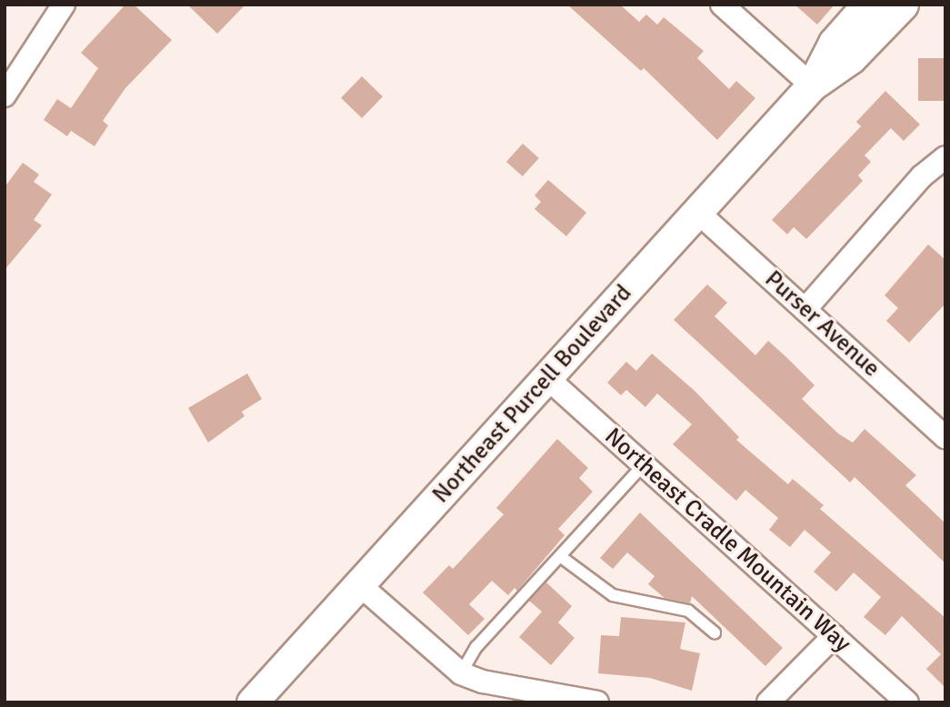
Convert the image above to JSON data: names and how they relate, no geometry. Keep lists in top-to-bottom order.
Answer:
{
  "streets": {
    "street": ["Purser Avenue", "Northeast Purcell Boulevard", "Northeast Cradle Mountain Way"]
  },
  "crossings": [
    ["Purser Avenue", "Northeast Purcell Boulevard"],
    ["Northeast Purcell Boulevard", "Northeast Cradle Mountain Way"]
  ]
}
